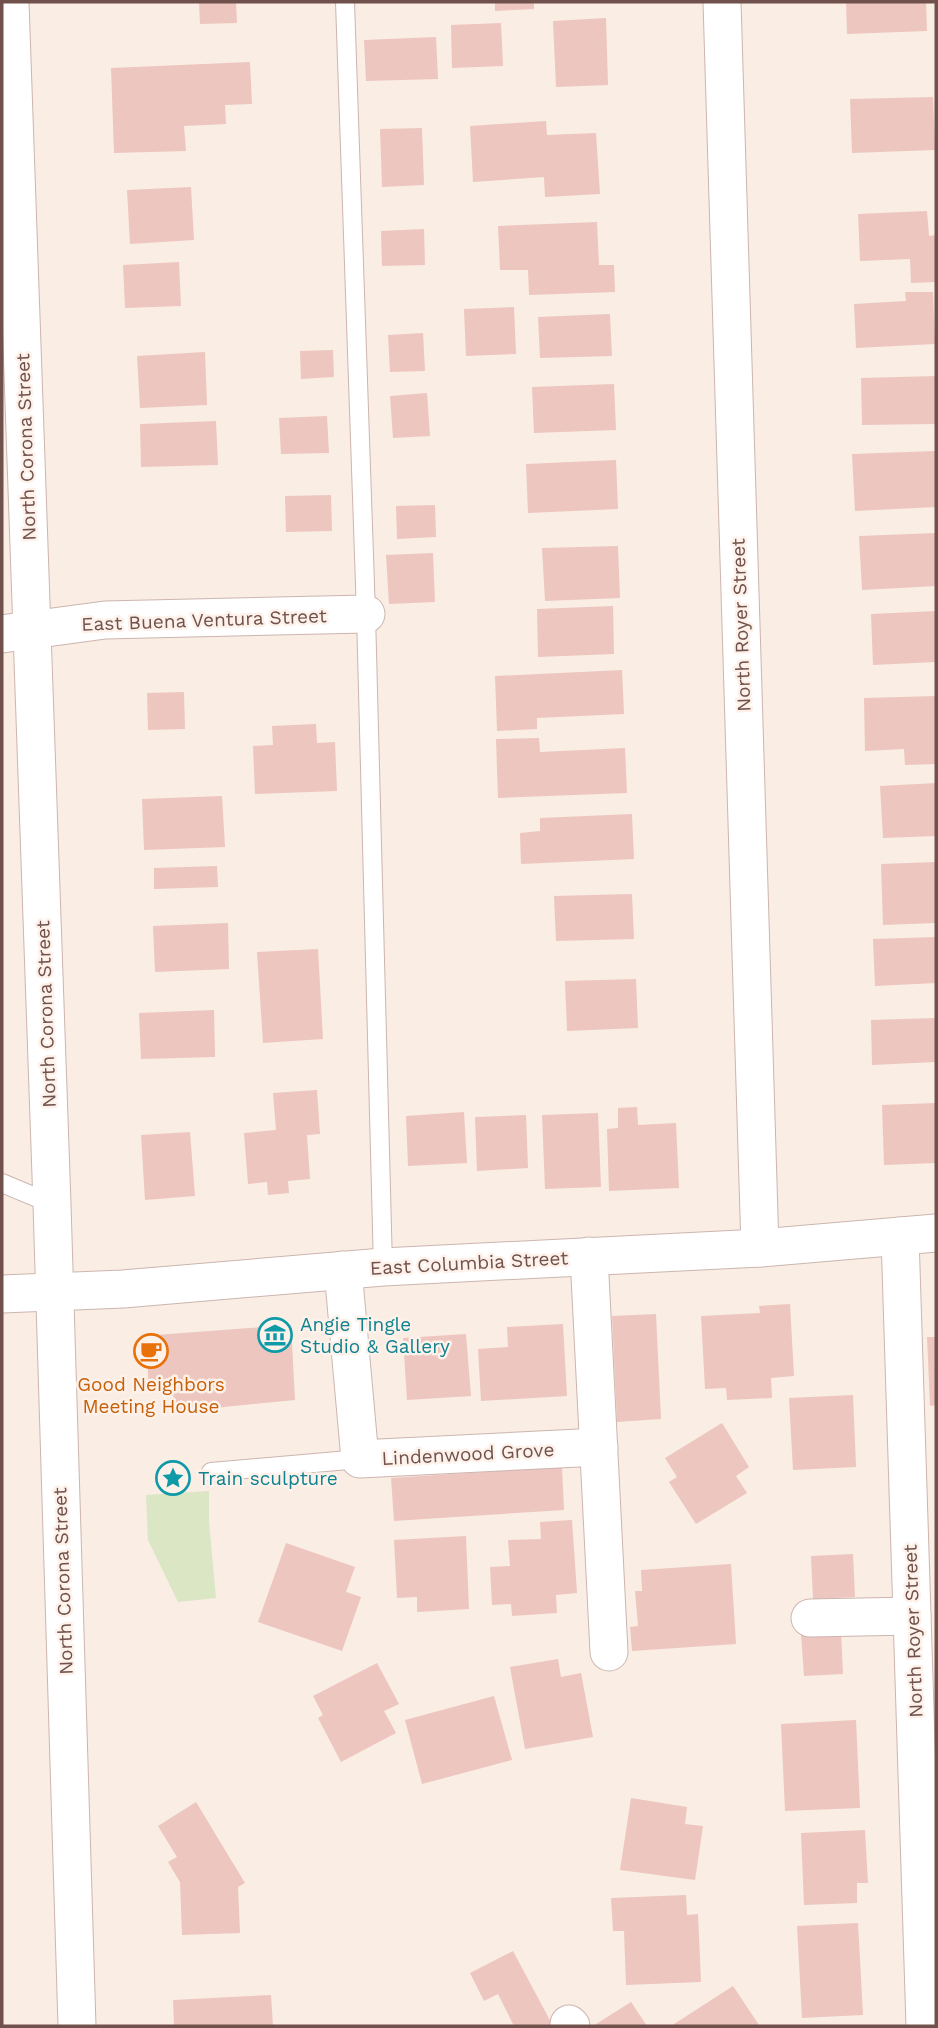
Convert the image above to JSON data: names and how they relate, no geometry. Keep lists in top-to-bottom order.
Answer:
{
  "streets": {
    "street": [
      "North Corona Street",
      "East Buena Ventura Street",
      "North Royer Street",
      "East Columbia Street",
      "Lindenwood Grove"
    ]
  },
  "crossings": [
    ["North Corona Street", "East Buena Ventura Street"],
    ["North Corona Street", "East Columbia Street"],
    ["North Royer Street", "East Columbia Street"],
    ["East Columbia Street", "Lindenwood Grove"]
  ],
  "places": {
    "museum": ["Angie Tingle Studio & Gallery"],
    "cafe": ["Good Neighbors Meeting House"],
    "place": ["Train sculpture"]
  }
}
